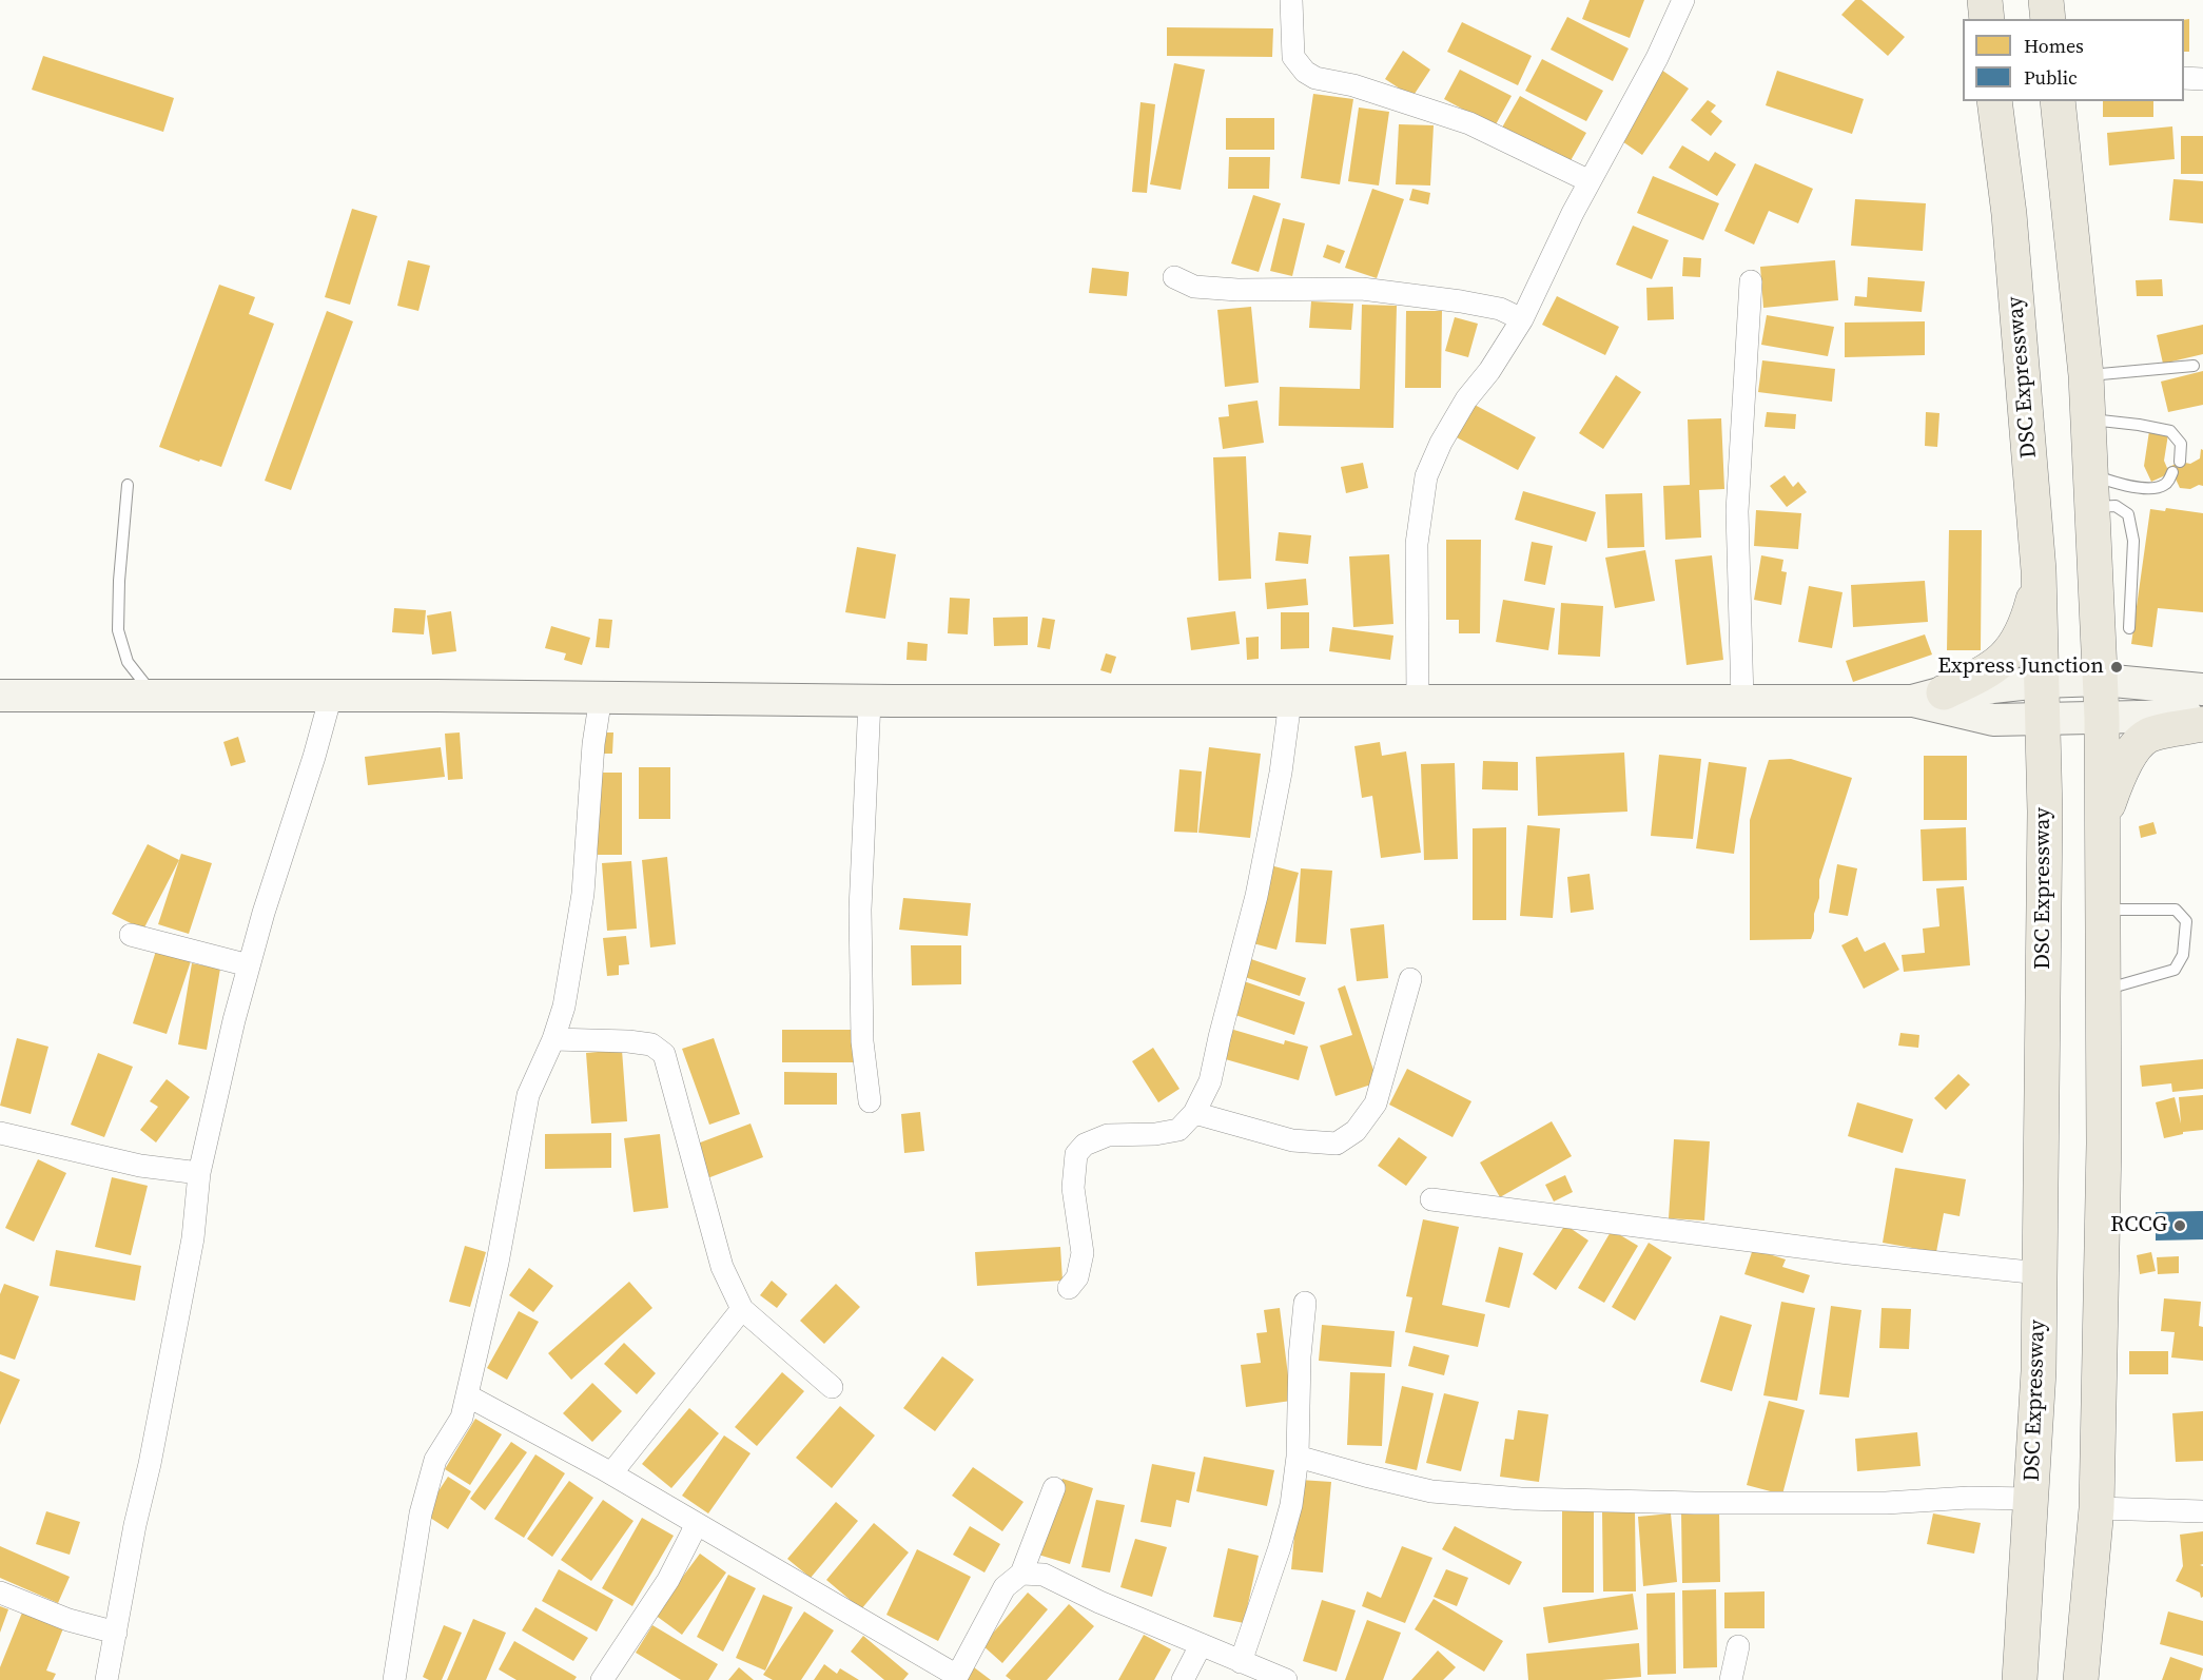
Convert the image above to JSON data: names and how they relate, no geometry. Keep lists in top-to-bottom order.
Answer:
{
  "streets": {
    "main road": ["DSC Expressway"]
  },
  "places": ["Express Junction", "RCCG"],
  "legend": ["Homes", "Public"]
}
